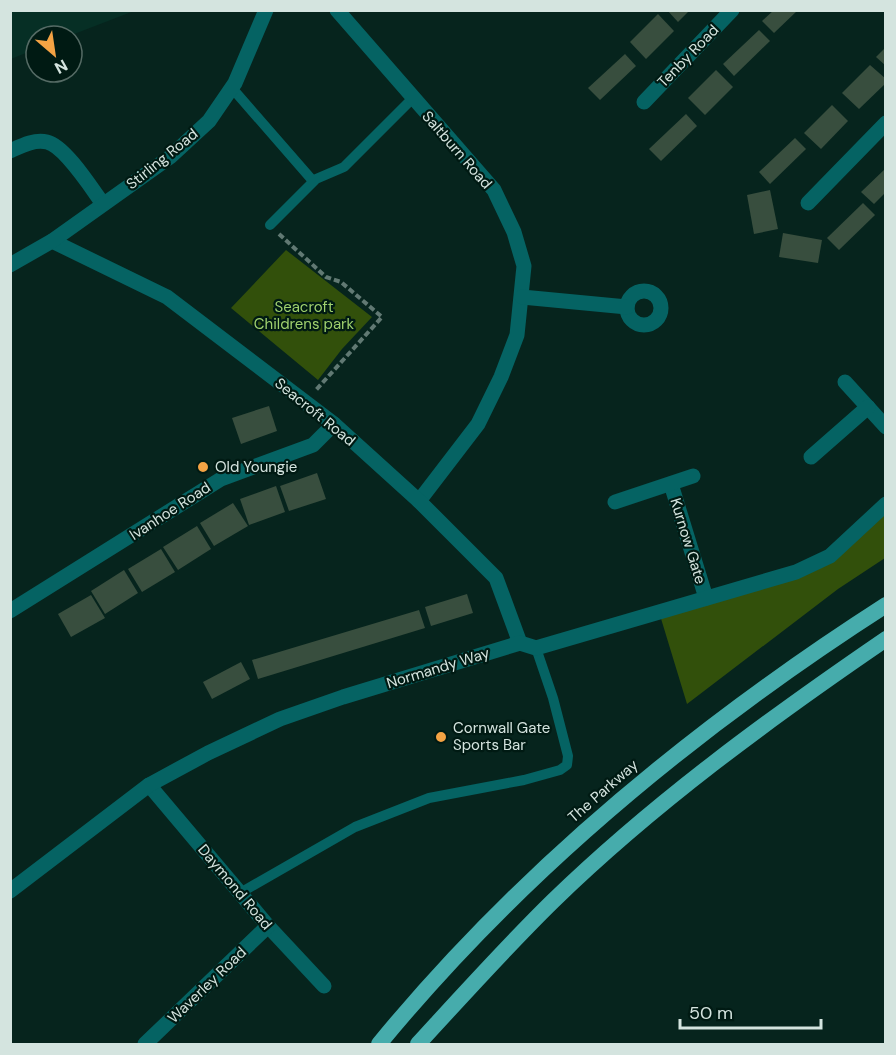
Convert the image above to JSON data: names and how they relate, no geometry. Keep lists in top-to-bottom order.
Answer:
{
  "streets": {
    "highway": ["The Parkway"],
    "street": [
      "Tenby Road",
      "Saltburn Road",
      "Stirling Road",
      "Seacroft Road",
      "Ivanhoe Road",
      "Kurnow Gate",
      "Normandy Way",
      "Daymond Road",
      "Waverley Road"
    ]
  },
  "crossings": [
    ["Saltburn Road", "Seacroft Road"],
    ["Stirling Road", "Seacroft Road"],
    ["Seacroft Road", "Ivanhoe Road"],
    ["Seacroft Road", "Normandy Way"],
    ["Normandy Way", "Daymond Road"],
    ["Daymond Road", "Waverley Road"]
  ],
  "parks": ["Seacroft Childrens park"],
  "places": ["Old Youngie", "Cornwall Gate Sports Bar"],
  "scale_bar": "50 m",
  "north": "bottom right"
}
